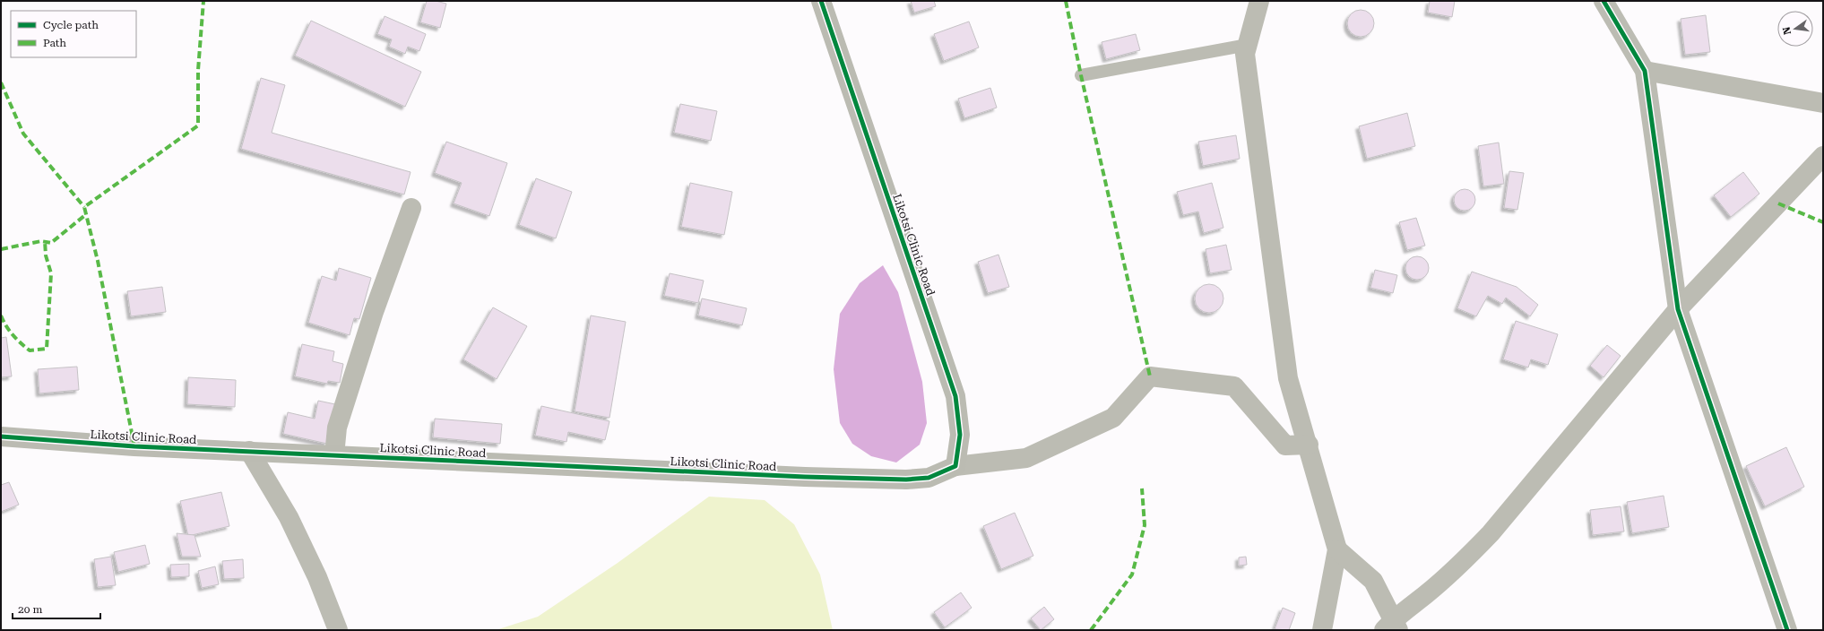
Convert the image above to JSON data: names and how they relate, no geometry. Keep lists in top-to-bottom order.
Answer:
{
  "streets": {
    "street": ["Likotsi Clinic Road"]
  },
  "legend": ["Cycle path", "Path"],
  "scale_bar": "20 m",
  "north": "left"
}
